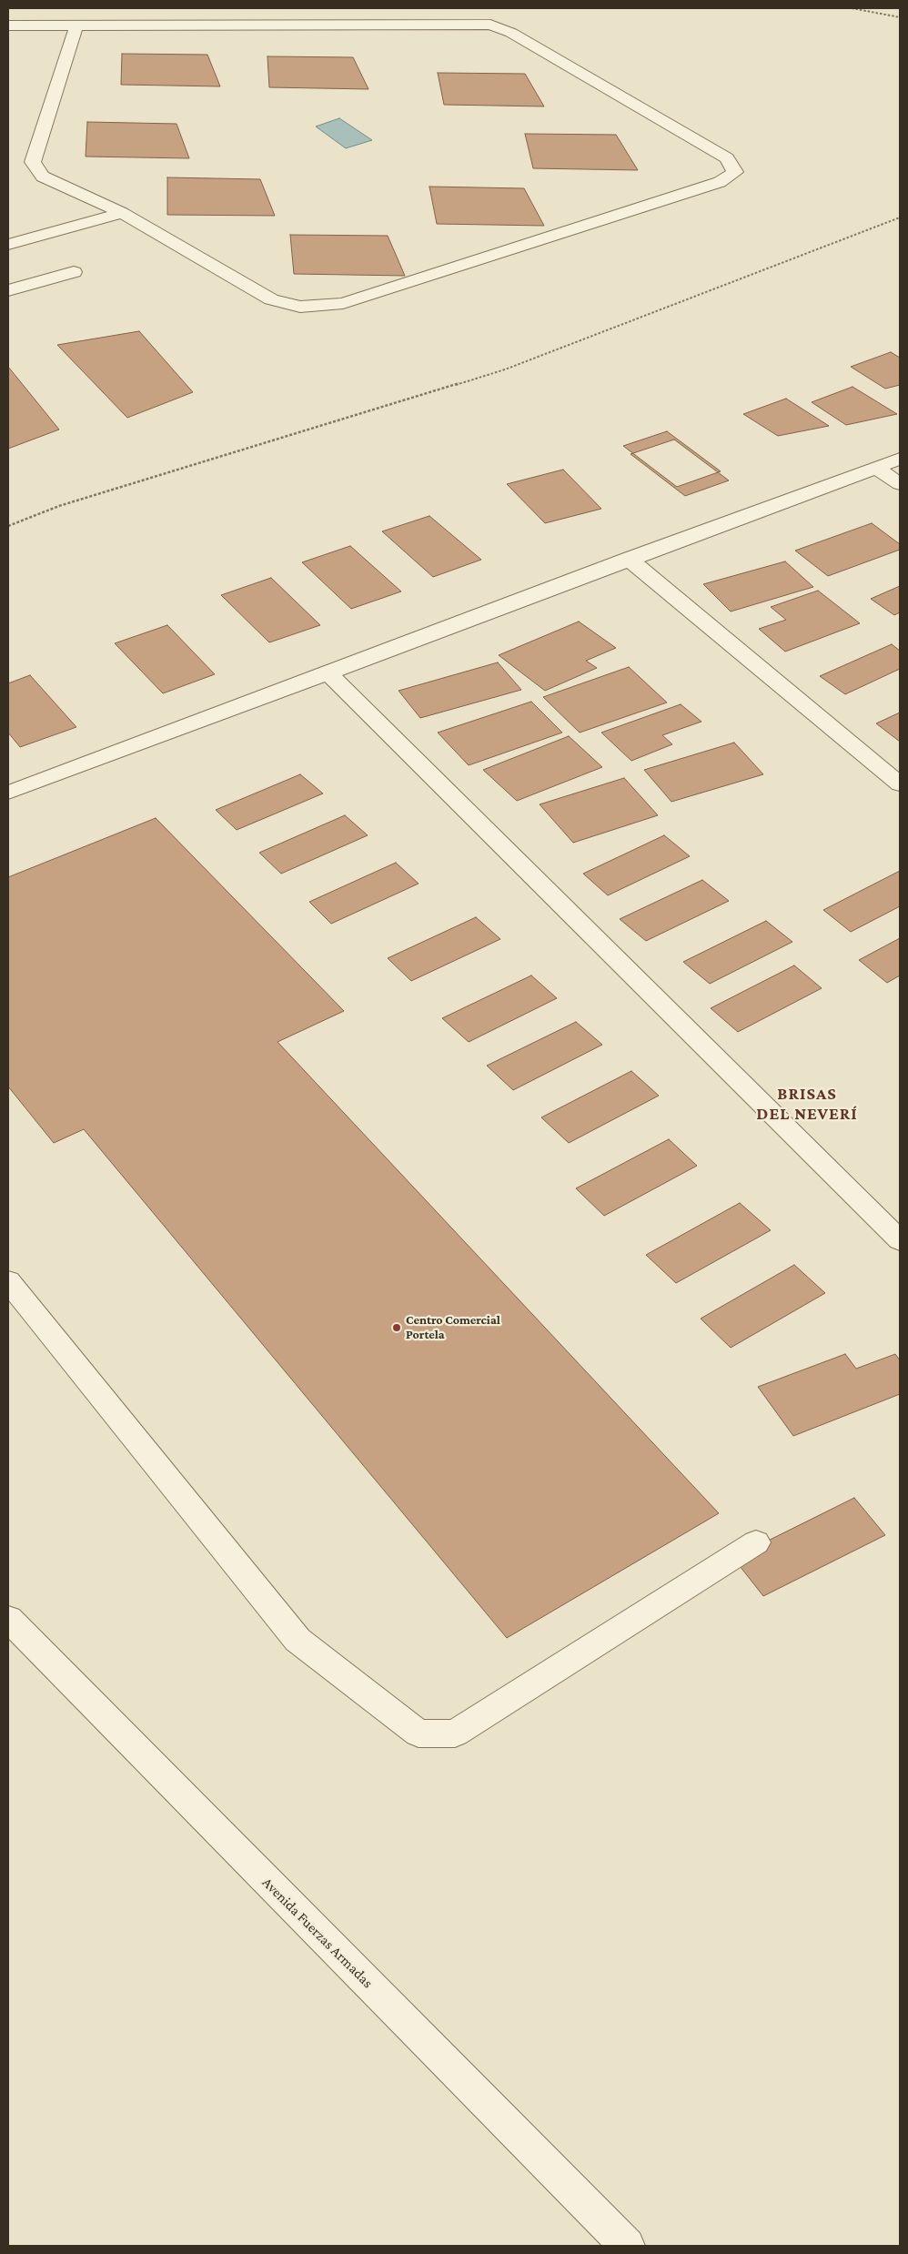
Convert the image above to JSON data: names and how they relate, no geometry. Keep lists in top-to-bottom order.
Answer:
{
  "streets": {
    "street": ["Avenida Fuerzas Armadas"]
  },
  "districts": ["BRISAS DEL NEVERÍ"],
  "places": ["Centro Comercial Portela"]
}
